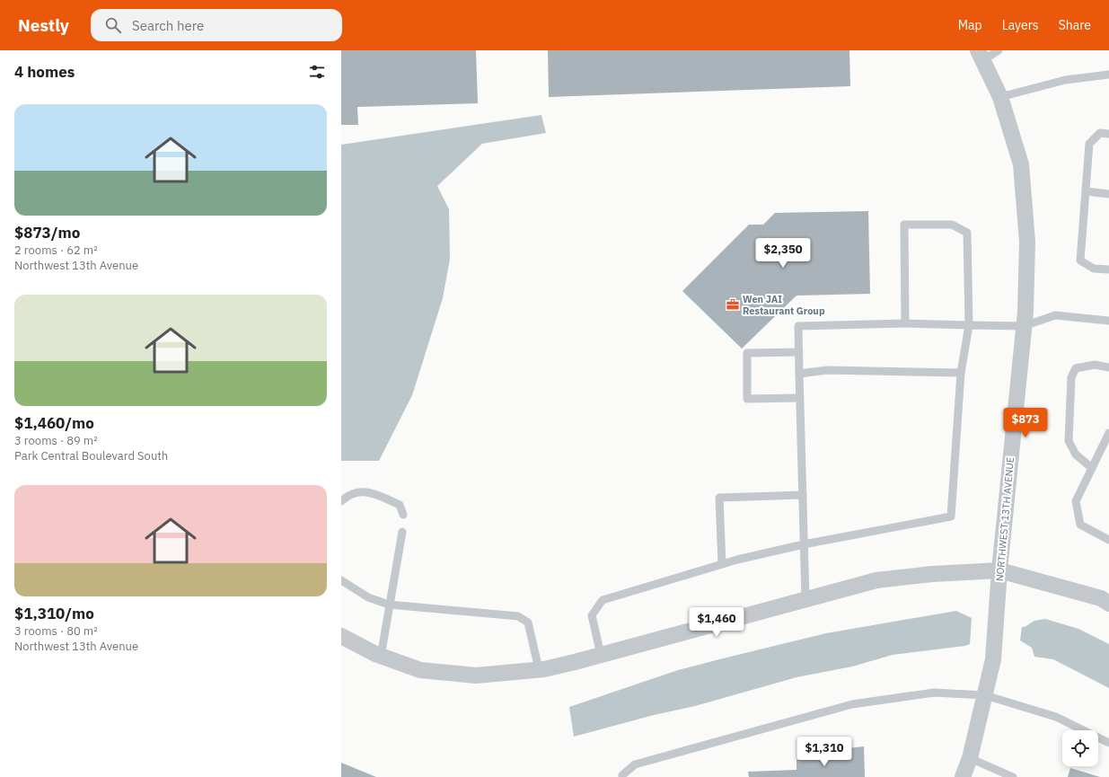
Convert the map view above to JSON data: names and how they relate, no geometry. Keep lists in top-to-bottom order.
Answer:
{
  "streets": {
    "street": ["NORTHWEST 13TH AVENUE"]
  },
  "places": {
    "office": ["Wen JAI Restaurant Group"]
  },
  "page": {
    "header": "Nestly",
    "search": "Search here",
    "nav": ["Map", "Layers", "Share"],
    "heading": "4 homes",
    "list": [
      {
        "name": "$873/mo",
        "note": "2 rooms · 62 m² · Northwest 13th Avenue"
      },
      {
        "name": "$1,460/mo",
        "note": "3 rooms · 89 m² · Park Central Boulevard South"
      },
      {
        "name": "$1,310/mo",
        "note": "3 rooms · 80 m² · Northwest 13th Avenue"
      }
    ],
    "price": [
      "$2,350",
      "$873",
      "$1,460",
      "$1,310"
    ]
  }
}
